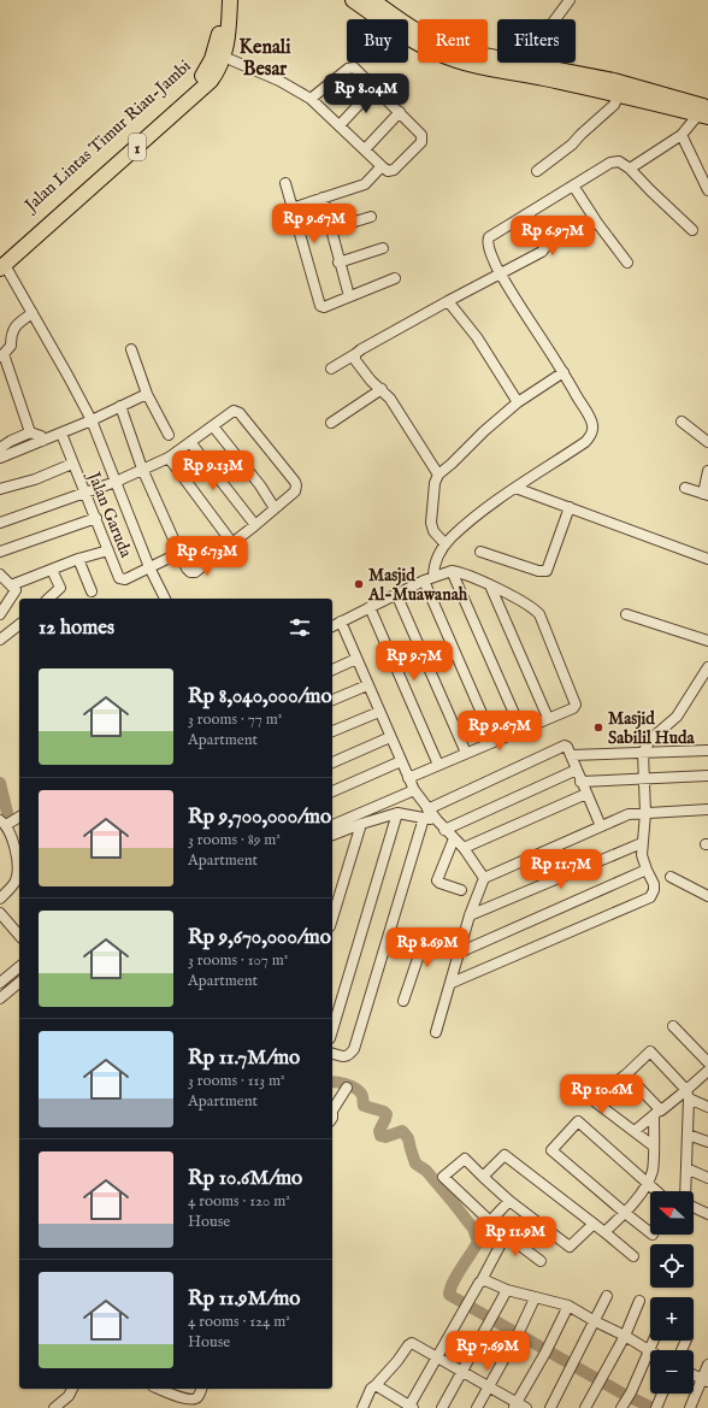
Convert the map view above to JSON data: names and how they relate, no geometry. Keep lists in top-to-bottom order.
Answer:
{
  "streets": {
    "highway": ["Jalan Lintas Timur Riau-Jambi", "1"],
    "street": ["Jalan Garuda"]
  },
  "districts": ["Kenali Besar"],
  "places": ["Masjid Al-Muawanah", "Masjid Sabilil Huda"],
  "north": "left",
  "page": {
    "chip": ["Buy", "Rent", "Filters"],
    "price": [
      "Rp 8.04M",
      "Rp 9.67M",
      "Rp 6.97M",
      "Rp 9.13M",
      "Rp 6.73M",
      "Rp 9.7M",
      "Rp 9.67M",
      "Rp 11.7M",
      "Rp 8.69M",
      "Rp 10.6M",
      "Rp 11.9M",
      "Rp 7.69M"
    ],
    "heading": "12 homes",
    "list": [
      {
        "name": "Rp 8,040,000/mo",
        "note": "3 rooms · 77 m² · Apartment"
      },
      {
        "name": "Rp 9,700,000/mo",
        "note": "3 rooms · 89 m² · Apartment"
      },
      {
        "name": "Rp 9,670,000/mo",
        "note": "3 rooms · 107 m² · Apartment"
      },
      {
        "name": "Rp 11.7M/mo",
        "note": "3 rooms · 113 m² · Apartment"
      },
      {
        "name": "Rp 10.6M/mo",
        "note": "4 rooms · 120 m² · House"
      },
      {
        "name": "Rp 11.9M/mo",
        "note": "4 rooms · 124 m² · House"
      }
    ],
    "map_buttons": ["+", "−"]
  }
}
